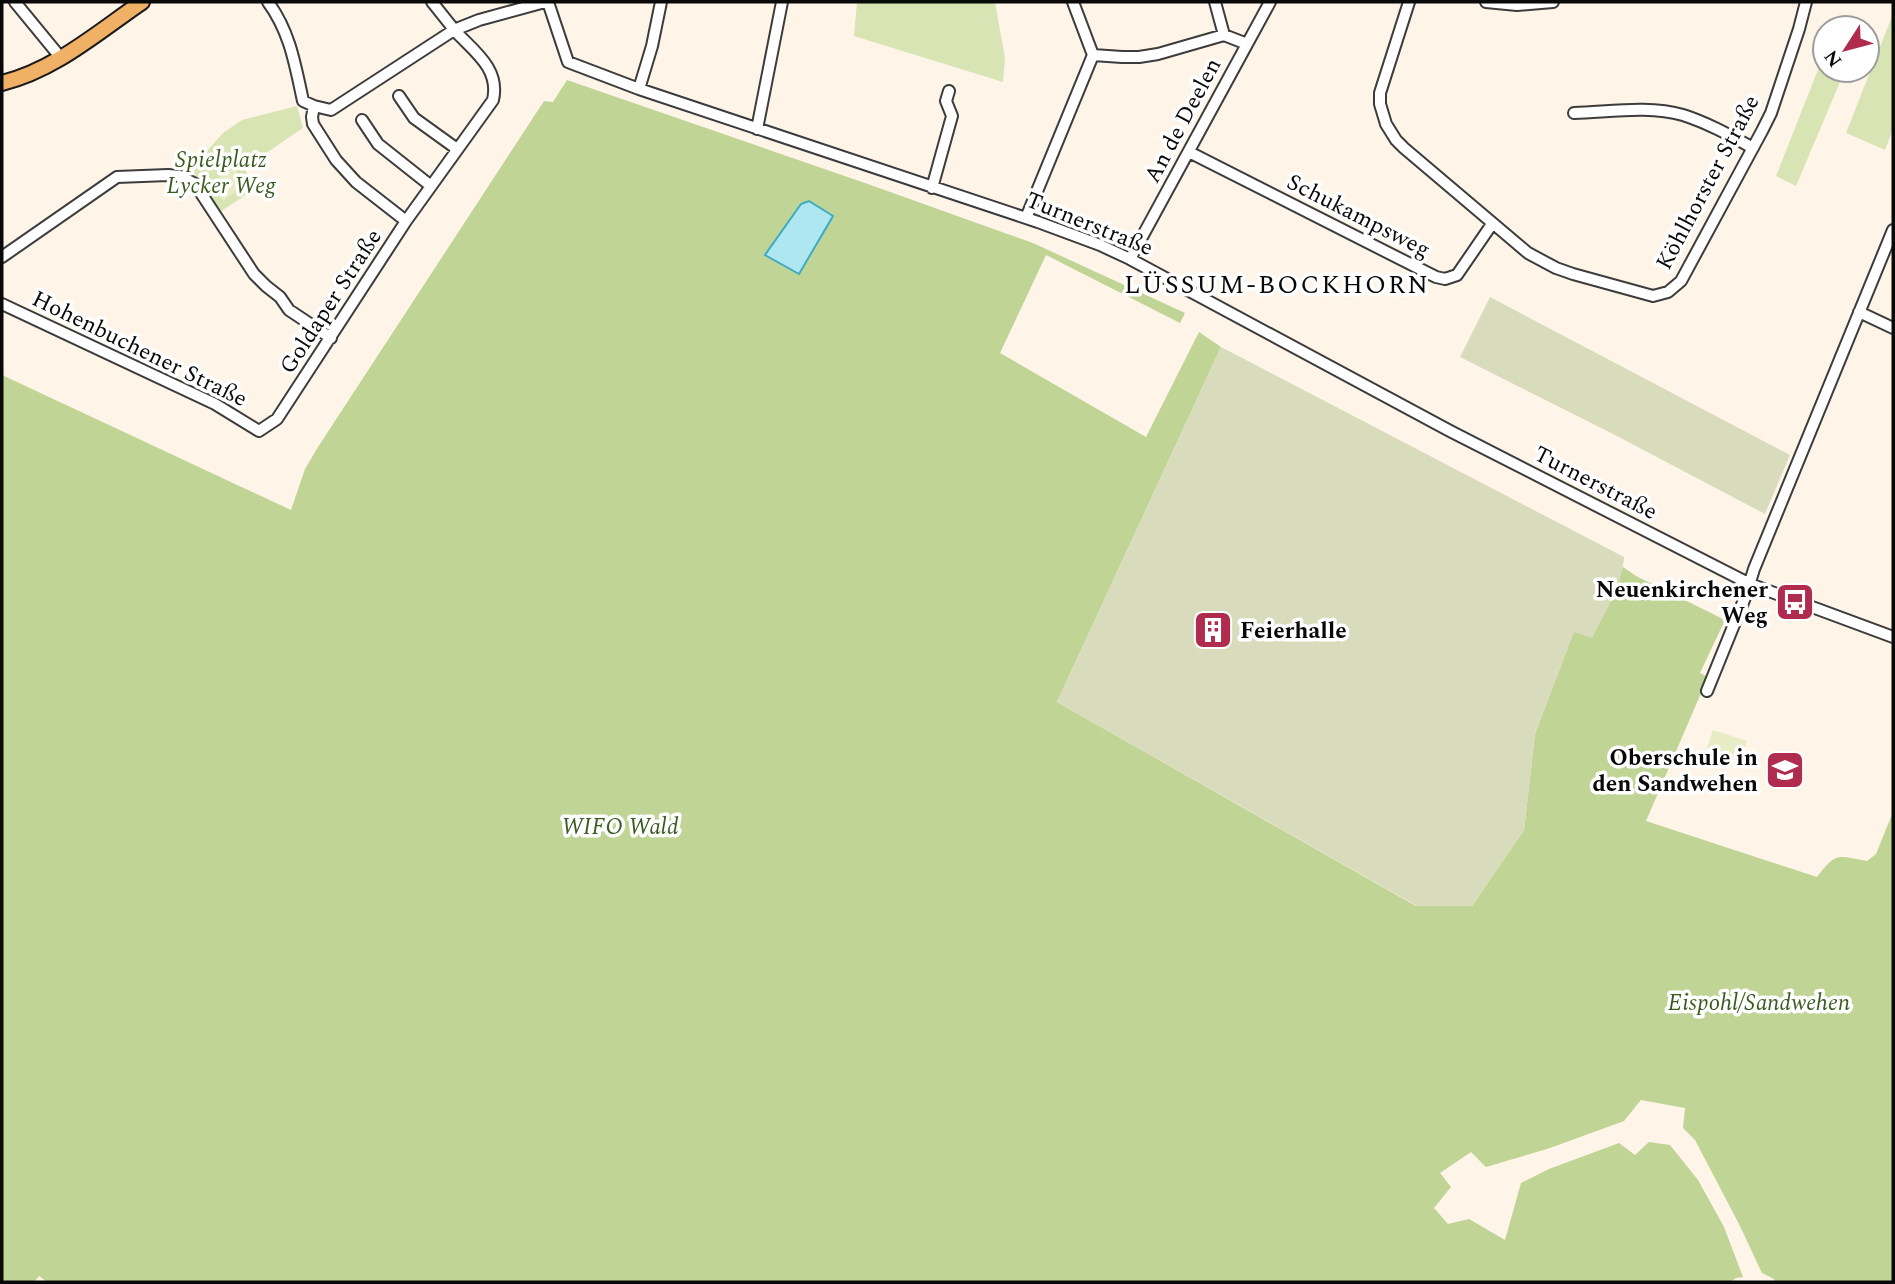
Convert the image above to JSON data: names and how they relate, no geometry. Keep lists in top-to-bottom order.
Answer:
{
  "streets": {
    "street": [
      "An de Deelen",
      "Köhlhorster Straße",
      "Schukampsweg",
      "Turnerstraße",
      "Goldaper Straße",
      "Hohenbuchener Straße"
    ]
  },
  "crossings": [
    ["An de Deelen", "Schukampsweg"],
    ["An de Deelen", "Turnerstraße"],
    ["Köhlhorster Straße", "Schukampsweg"],
    ["Goldaper Straße", "Hohenbuchener Straße"]
  ],
  "districts": ["LÜSSUM-BOCKHORN"],
  "parks": ["Spielplatz Lycker Weg", "WIFO Wald", "Eispohl/Sandwehen"],
  "places": {
    "bus stop": ["Neuenkirchener Weg"],
    "building": ["Feierhalle"],
    "school or university": ["Oberschule in den Sandwehen"]
  },
  "north": "bottom left"
}
